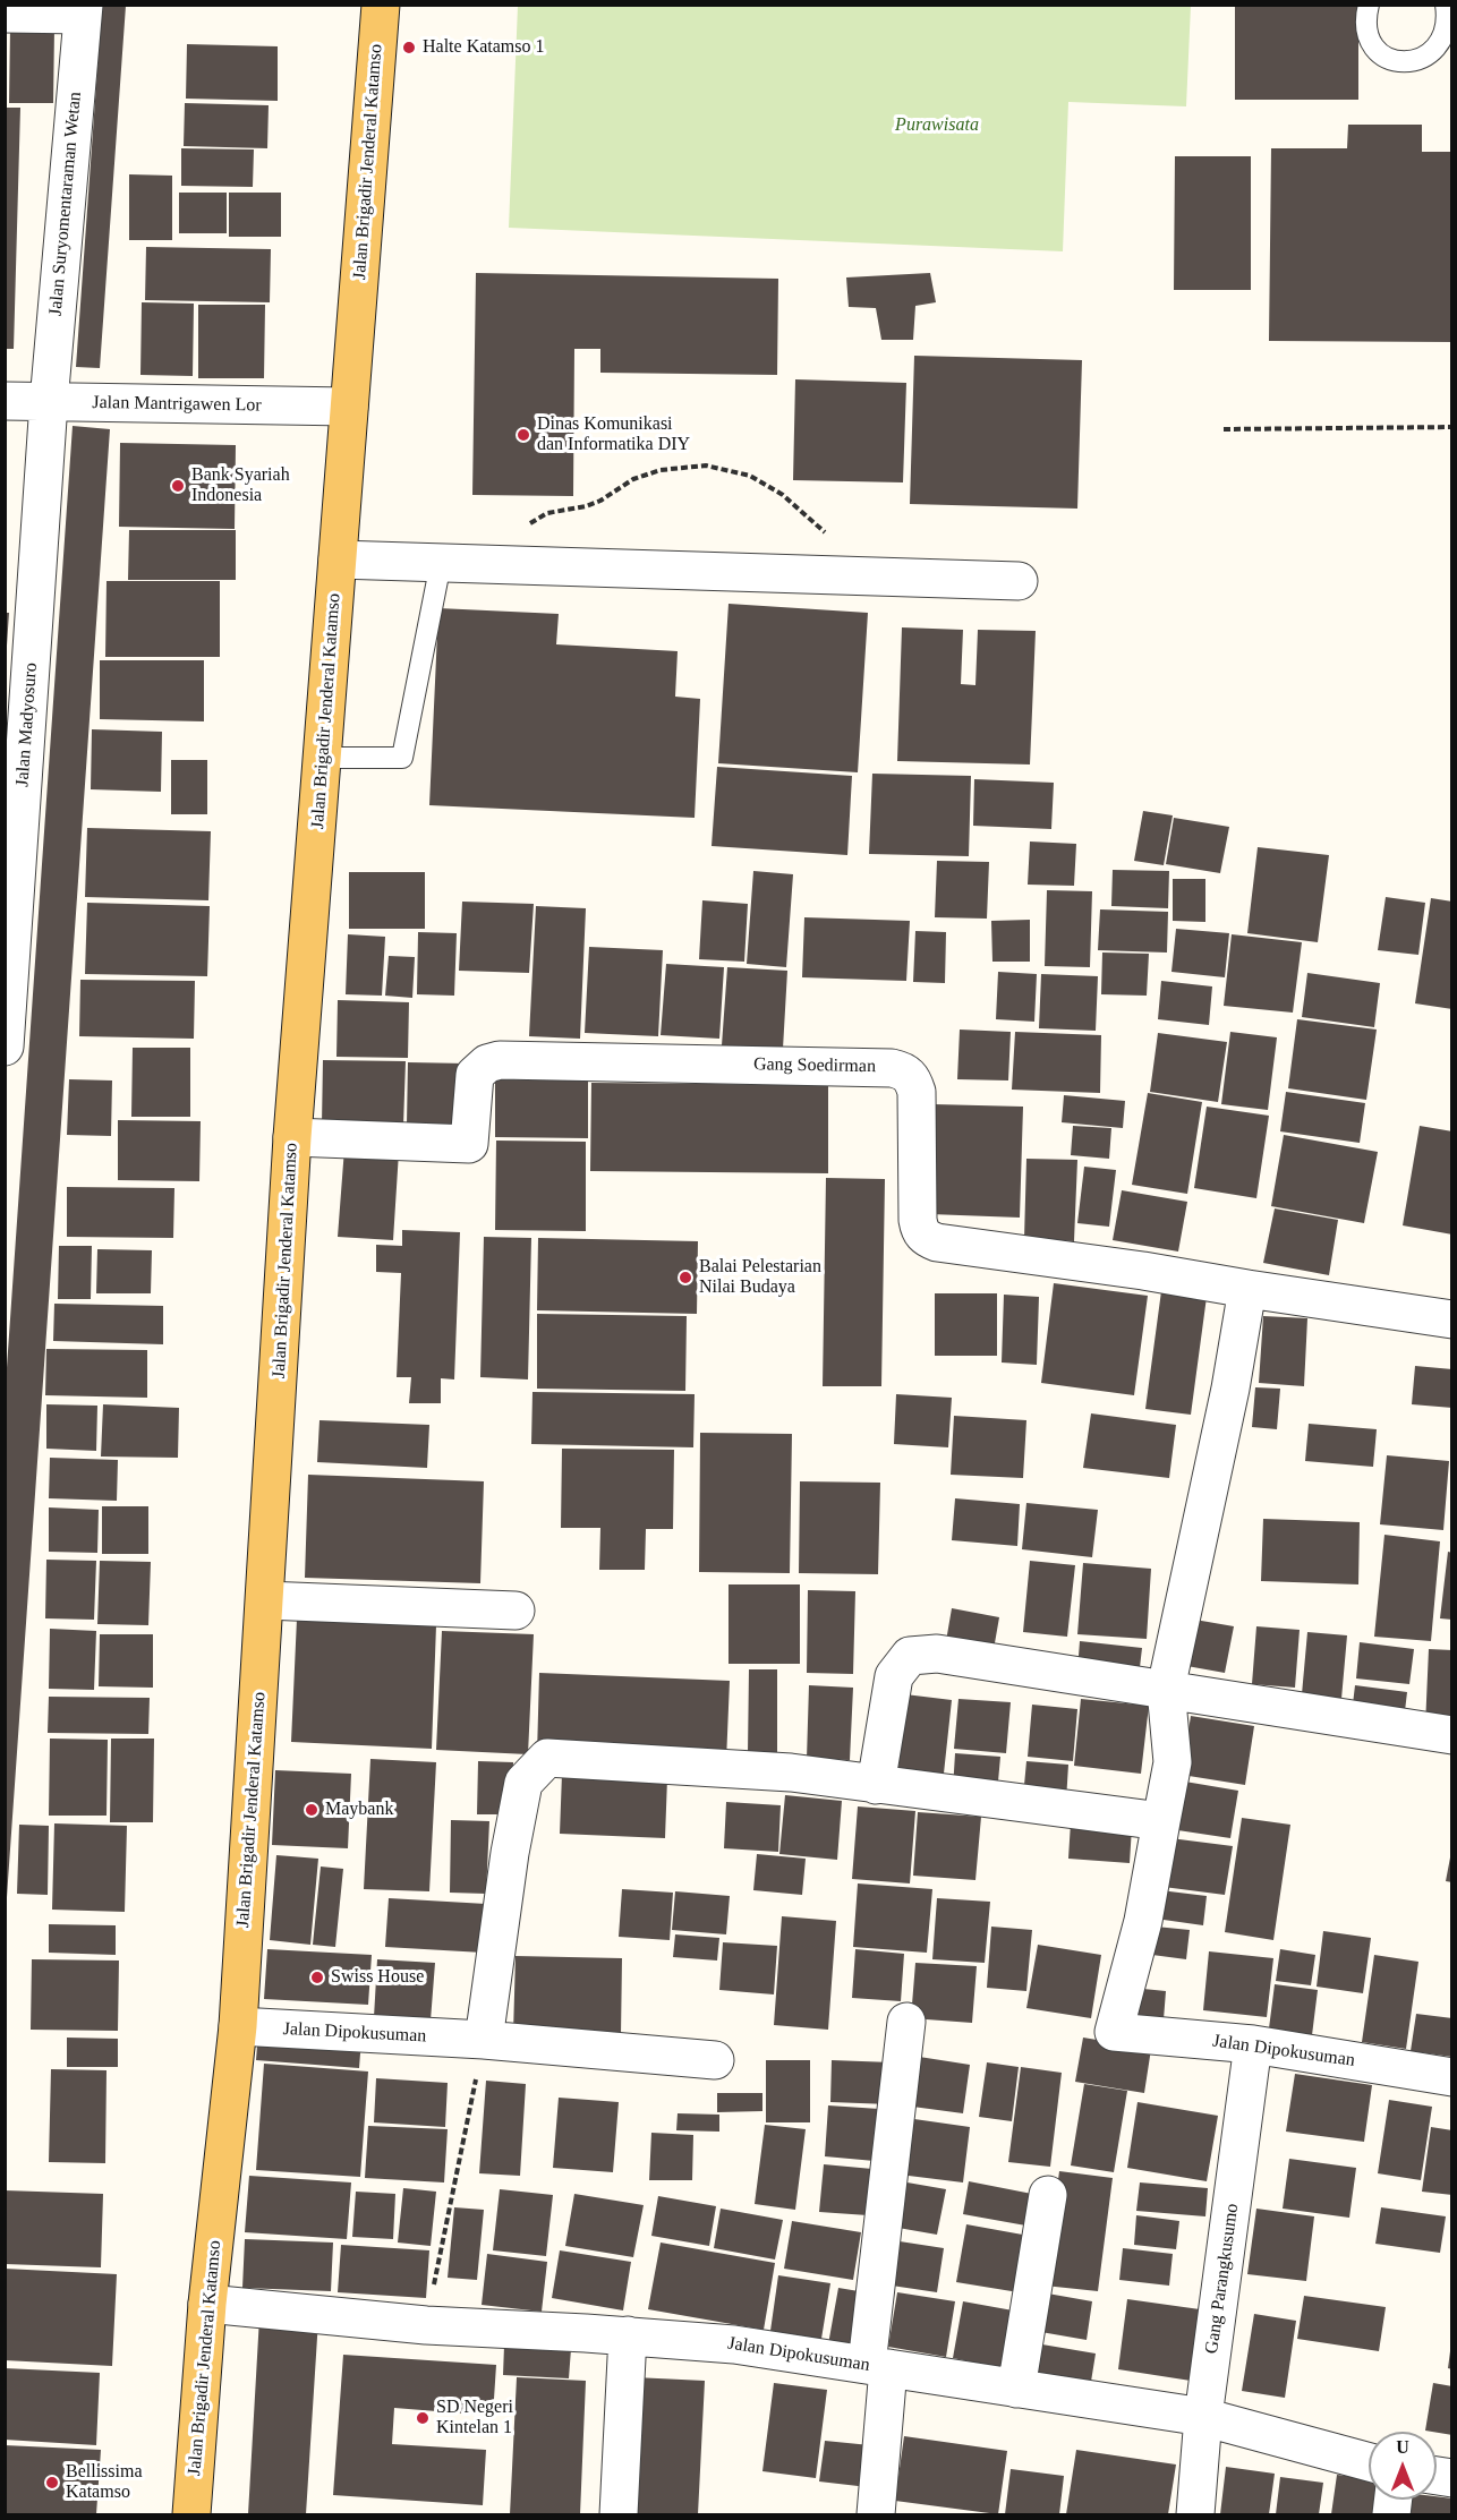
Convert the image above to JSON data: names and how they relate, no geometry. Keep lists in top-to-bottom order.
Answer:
{
  "streets": {
    "main road": ["Jalan Brigadir Jenderal Katamso"],
    "street": [
      "Jalan Suryomentaraman Wetan",
      "Jalan Mantrigawen Lor",
      "Jalan Madyosuro",
      "Gang Soedirman",
      "Jalan Dipokusuman",
      "Gang Parangkusumo"
    ]
  },
  "crossings": [
    ["Jalan Brigadir Jenderal Katamso", "Jalan Mantrigawen Lor"],
    ["Jalan Brigadir Jenderal Katamso", "Gang Soedirman"],
    ["Jalan Brigadir Jenderal Katamso", "Jalan Dipokusuman"],
    ["Jalan Suryomentaraman Wetan", "Jalan Mantrigawen Lor"],
    ["Jalan Suryomentaraman Wetan", "Jalan Madyosuro"],
    ["Jalan Mantrigawen Lor", "Jalan Madyosuro"],
    ["Jalan Dipokusuman", "Gang Parangkusumo"]
  ],
  "parks": ["Purawisata"],
  "places": [
    "Halte Katamso 1",
    "Dinas Komunikasi dan Informatika DIY",
    "Bank Syariah Indonesia",
    "Balai Pelestarian Nilai Budaya",
    "Maybank",
    "Swiss House",
    "SD Negeri Kintelan 1",
    "Bellissima Katamso"
  ],
  "north": "top"
}
